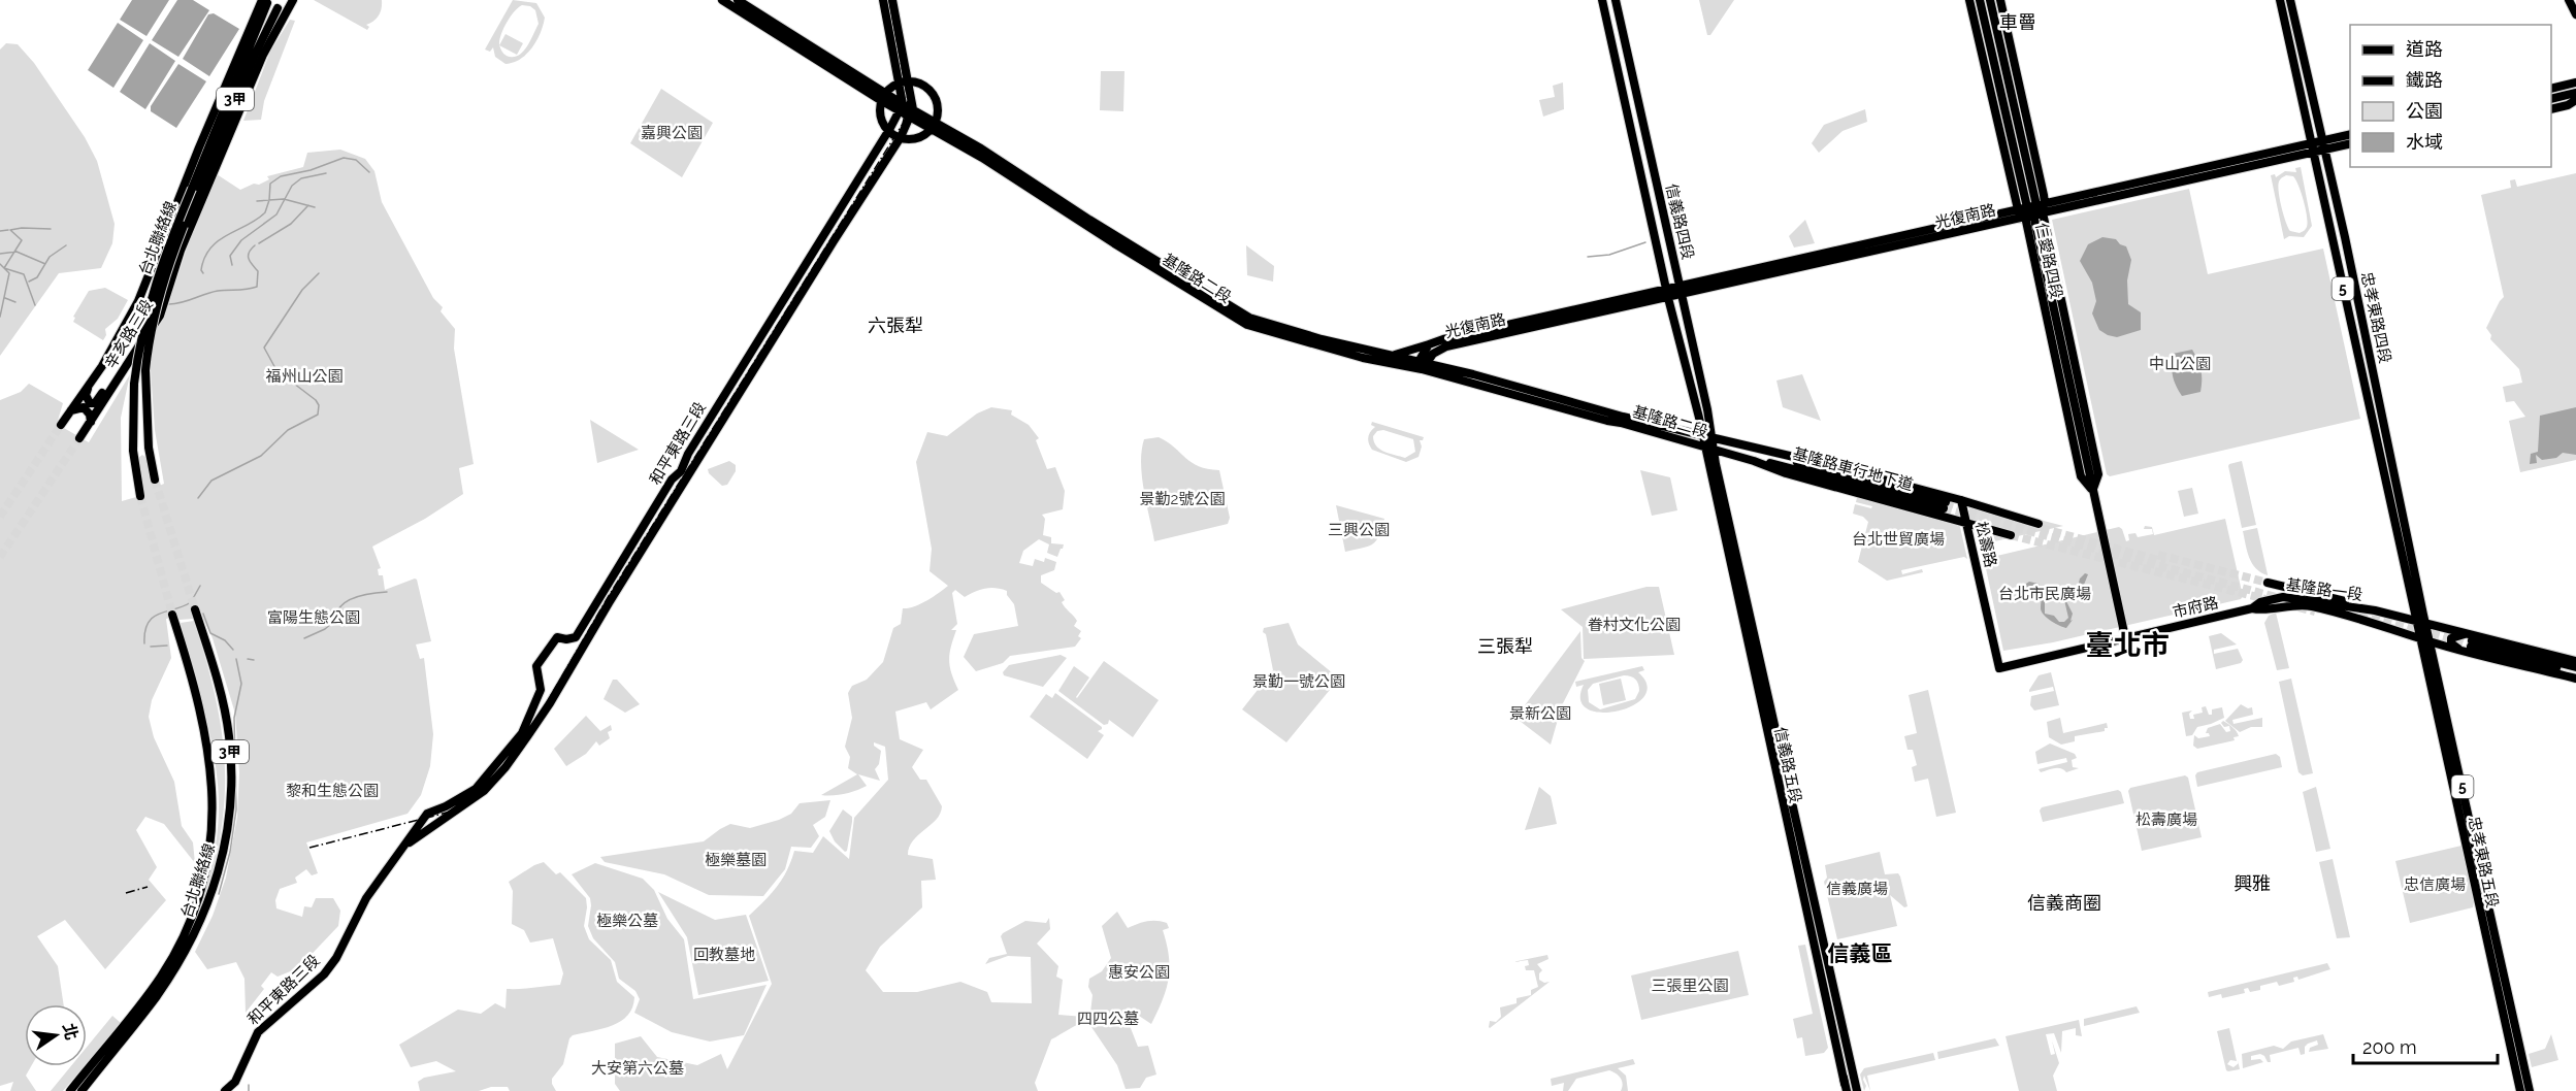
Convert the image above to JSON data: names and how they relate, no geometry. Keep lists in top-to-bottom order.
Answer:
{
  "streets": {
    "highway": ["3甲", "台北聯絡線"],
    "main road": [
      "光復南路",
      "信義路四段",
      "仁愛路四段",
      "基隆路二段",
      "5",
      "忠孝東路四段",
      "辛亥路三段",
      "和平東路三段",
      "基隆路車行地下道",
      "松壽路",
      "基隆路一段",
      "市府路",
      "信義路五段",
      "忠孝東路五段"
    ]
  },
  "crossings": [
    ["光復南路", "信義路四段"],
    ["光復南路", "仁愛路四段"],
    ["光復南路", "基隆路二段"],
    ["光復南路", "忠孝東路四段"],
    ["信義路四段", "基隆路二段"],
    ["信義路四段", "信義路五段"],
    ["台北聯絡線", "辛亥路三段"],
    ["仁愛路四段", "市府路"],
    ["基隆路二段", "和平東路三段"],
    ["基隆路二段", "信義路五段"],
    ["忠孝東路四段", "基隆路一段"],
    ["忠孝東路四段", "忠孝東路五段"],
    ["松壽路", "市府路"],
    ["基隆路一段", "市府路"],
    ["基隆路一段", "忠孝東路五段"]
  ],
  "districts": [
    "車罾",
    "六張犁",
    "臺北市",
    "三張犁",
    "興雅",
    "信義商圈",
    "信義區"
  ],
  "parks": [
    "嘉興公園",
    "中山公園",
    "福州山公園",
    "景勤2號公園",
    "三興公園",
    "台北世貿廣場",
    "台北市民廣場",
    "富陽生態公園",
    "眷村文化公園",
    "景勤一號公園",
    "景新公園",
    "黎和生態公園",
    "松壽廣場",
    "極樂墓園",
    "忠信廣場",
    "信義廣場",
    "極樂公墓",
    "回教墓地",
    "惠安公園",
    "三張里公園",
    "四四公墓",
    "大安第六公墓"
  ],
  "legend": [
    "道路",
    "鐵路",
    "公園",
    "水域"
  ],
  "scale_bar": "200 m",
  "north": "right"
}
